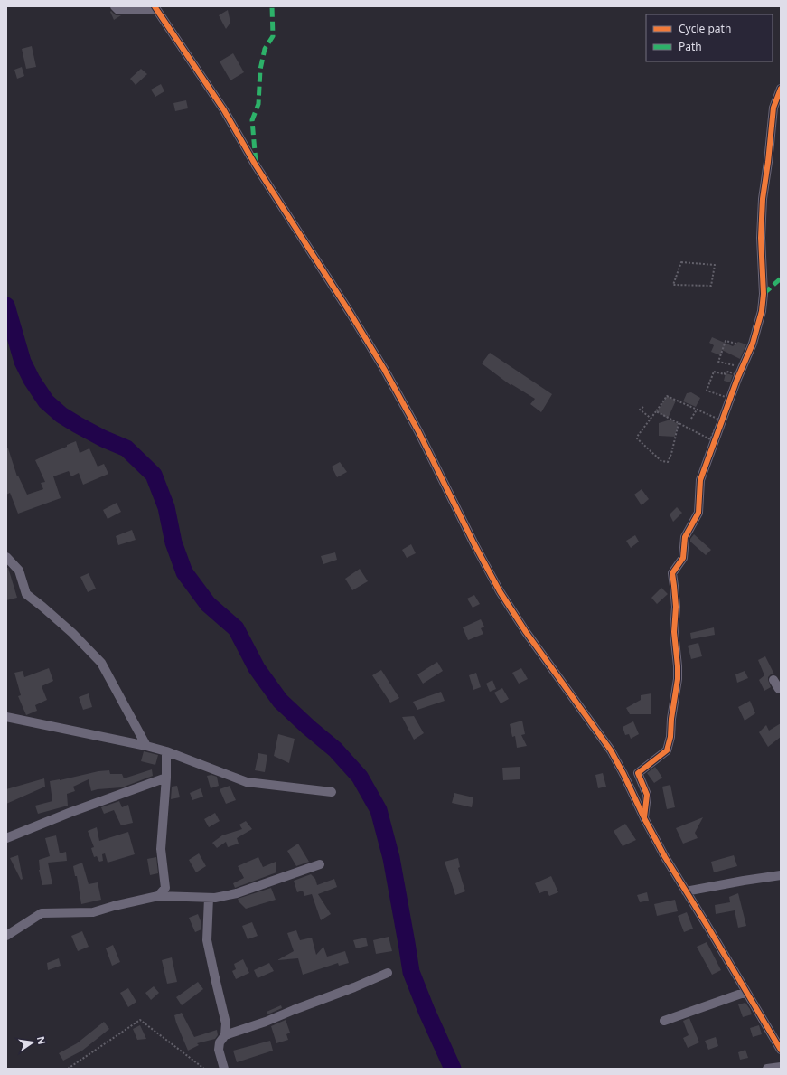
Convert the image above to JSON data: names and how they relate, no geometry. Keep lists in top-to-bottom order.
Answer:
{
  "legend": ["Cycle path", "Path"],
  "north": "right"
}
